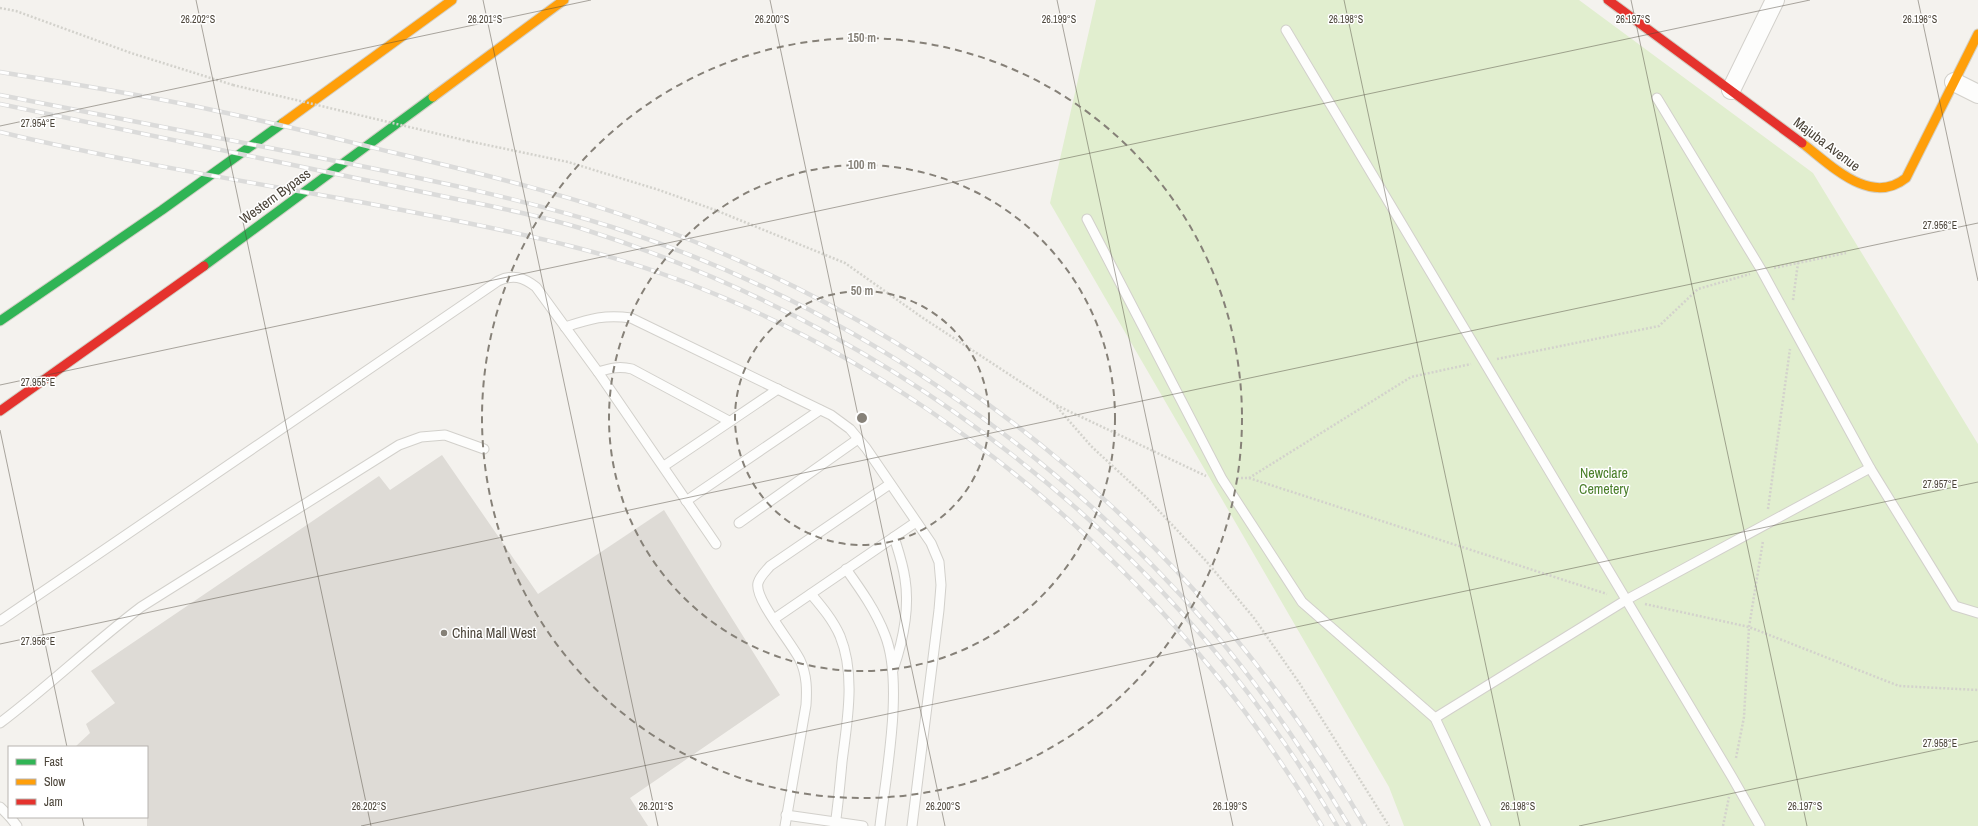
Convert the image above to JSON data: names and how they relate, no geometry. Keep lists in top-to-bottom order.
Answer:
{
  "streets": {
    "main road": ["Majuba Avenue", "Western Bypass"]
  },
  "parks": ["Newclare Cemetery"],
  "places": ["China Mall West"],
  "legend": ["Fast", "Slow", "Jam"],
  "coordinates": [
    "26.202°S",
    "26.201°S",
    "26.200°S",
    "26.199°S",
    "26.198°S",
    "26.197°S",
    "26.196°S",
    "27.954°E",
    "27.956°E",
    "27.955°E",
    "27.957°E",
    "27.958°E"
  ],
  "rings": ["150 m", "100 m", "50 m"]
}
